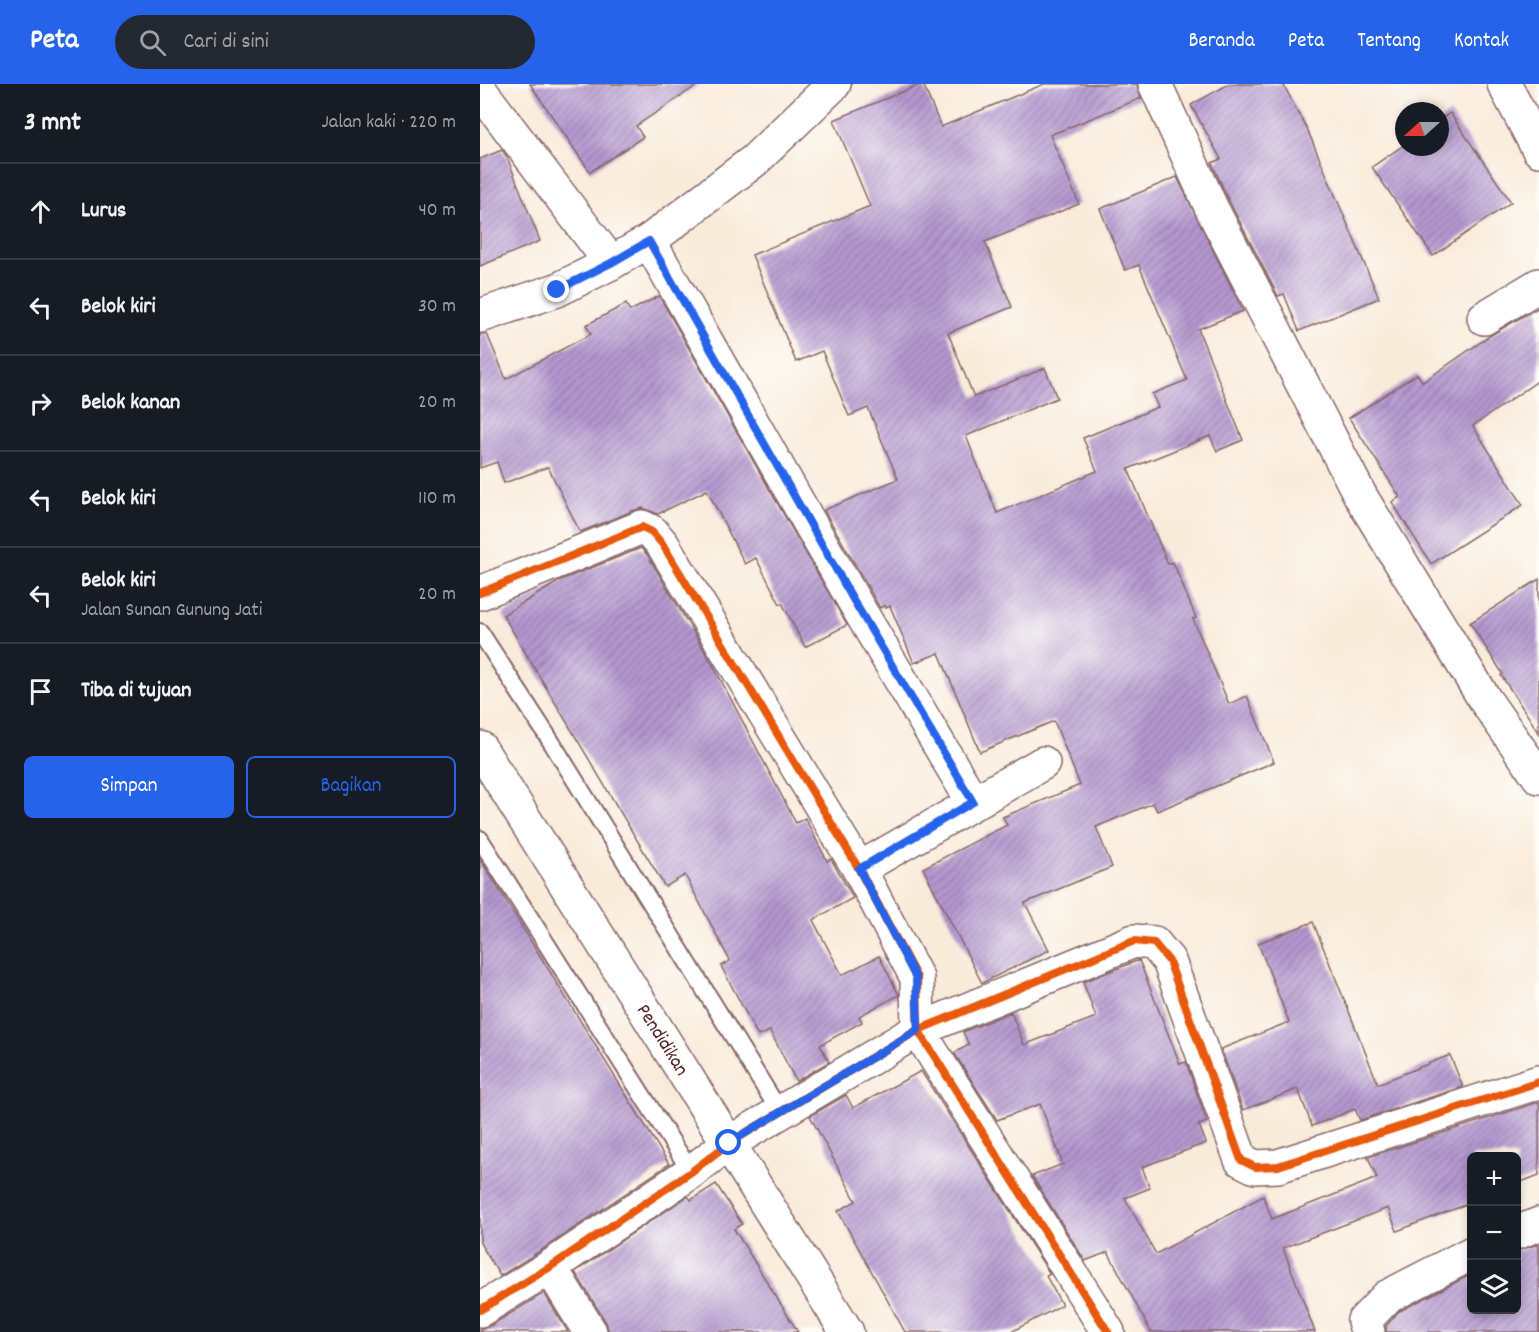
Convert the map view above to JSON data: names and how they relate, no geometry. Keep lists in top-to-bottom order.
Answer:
{
  "streets": {
    "street": ["Pendidikan"]
  },
  "north": "left",
  "page": {
    "header": "Peta",
    "search": "Cari di sini",
    "nav": [
      "Beranda",
      "Peta",
      "Tentang",
      "Kontak"
    ],
    "heading": ["3 mnt", "Jalan kaki · 220 m"],
    "list": [
      ["Lurus", "40 m"],
      ["Belok kiri", "30 m"],
      ["Belok kanan", "20 m"],
      ["Belok kiri", "110 m"],
      ["Belok kiri", "Jalan Sunan Gunung Jati", "20 m"],
      "Tiba di tujuan"
    ],
    "buttons": ["Simpan", "Bagikan"],
    "map_buttons": ["+", "−"]
  }
}
